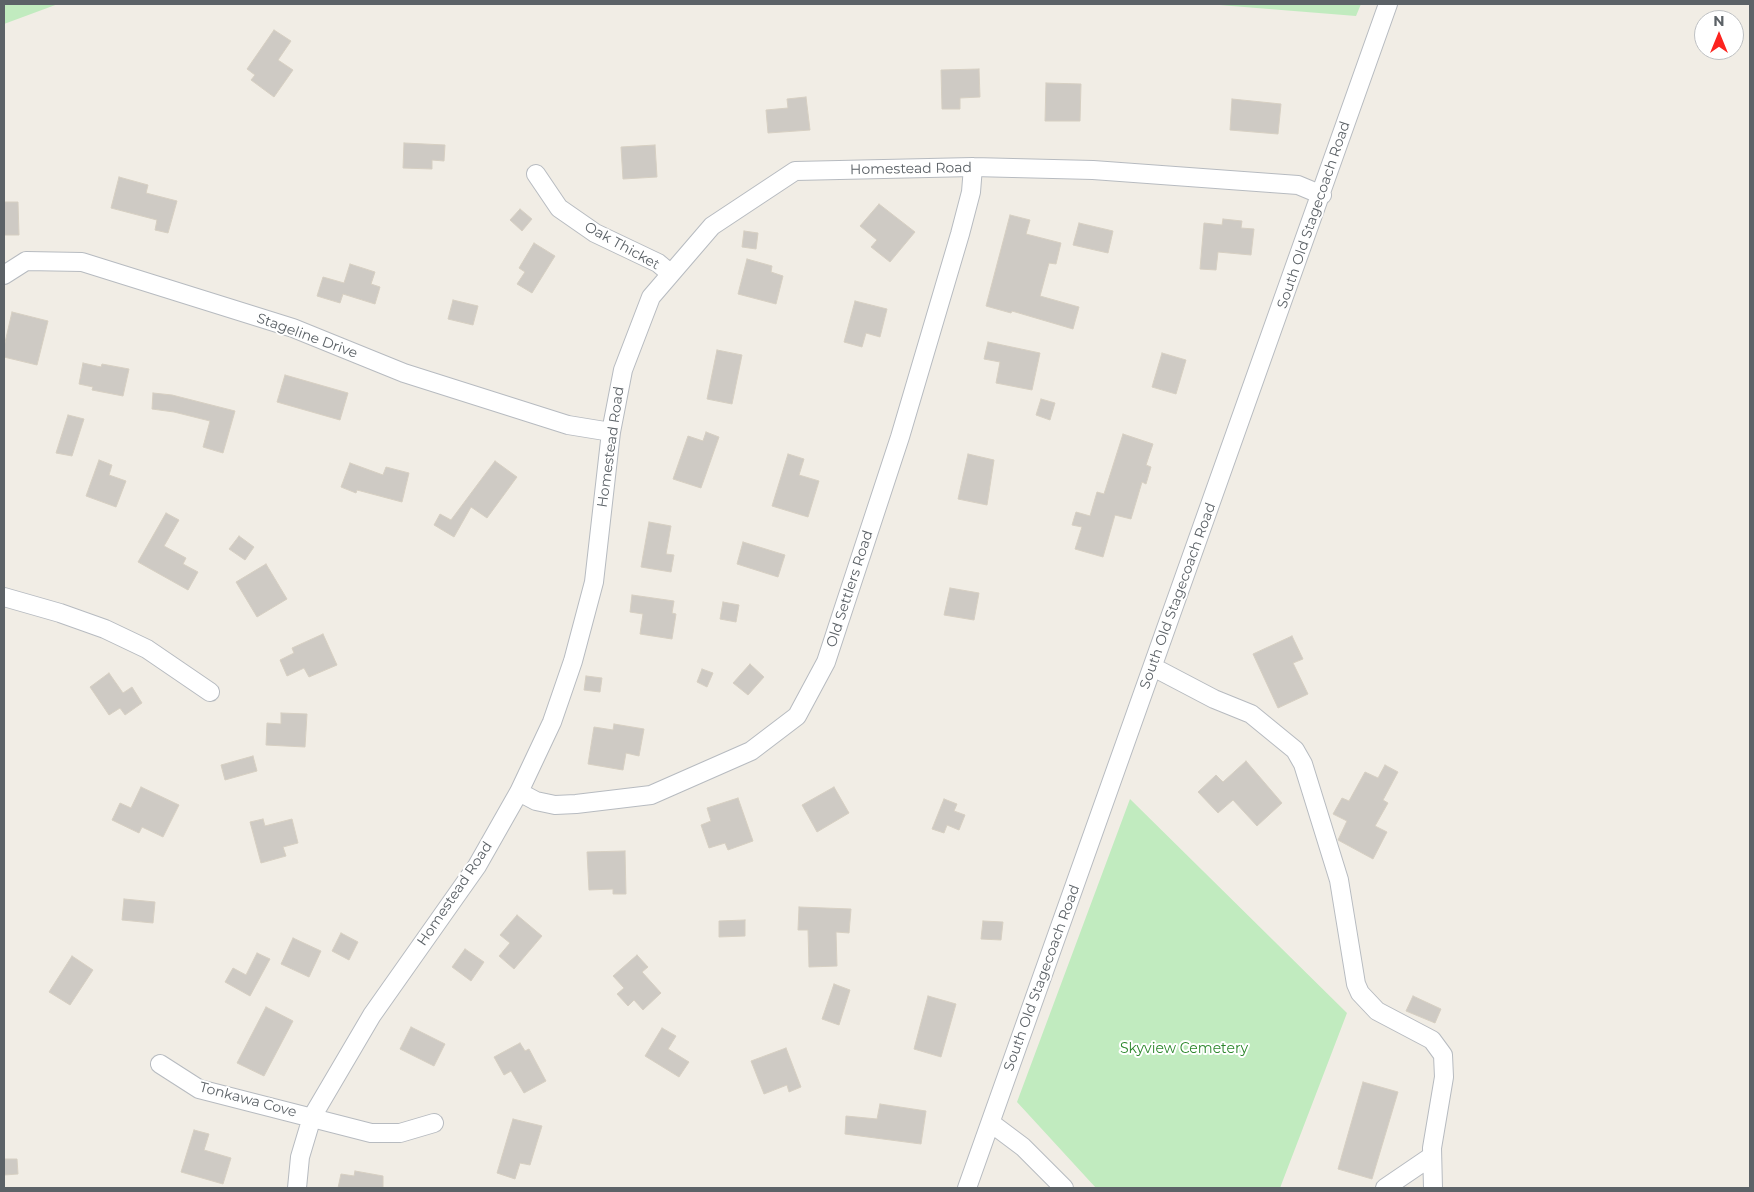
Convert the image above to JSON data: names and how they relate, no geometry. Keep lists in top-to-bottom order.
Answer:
{
  "streets": {
    "street": [
      "Homestead Road",
      "South Old Stagecoach Road",
      "Oak Thicket",
      "Stageline Drive",
      "Old Settlers Road",
      "Tonkawa Cove"
    ]
  },
  "crossings": [
    ["Homestead Road", "South Old Stagecoach Road"],
    ["Homestead Road", "Oak Thicket"],
    ["Homestead Road", "Stageline Drive"],
    ["Homestead Road", "Old Settlers Road"],
    ["Homestead Road", "Tonkawa Cove"]
  ],
  "parks": ["Skyview Cemetery"],
  "north": "top"
}
